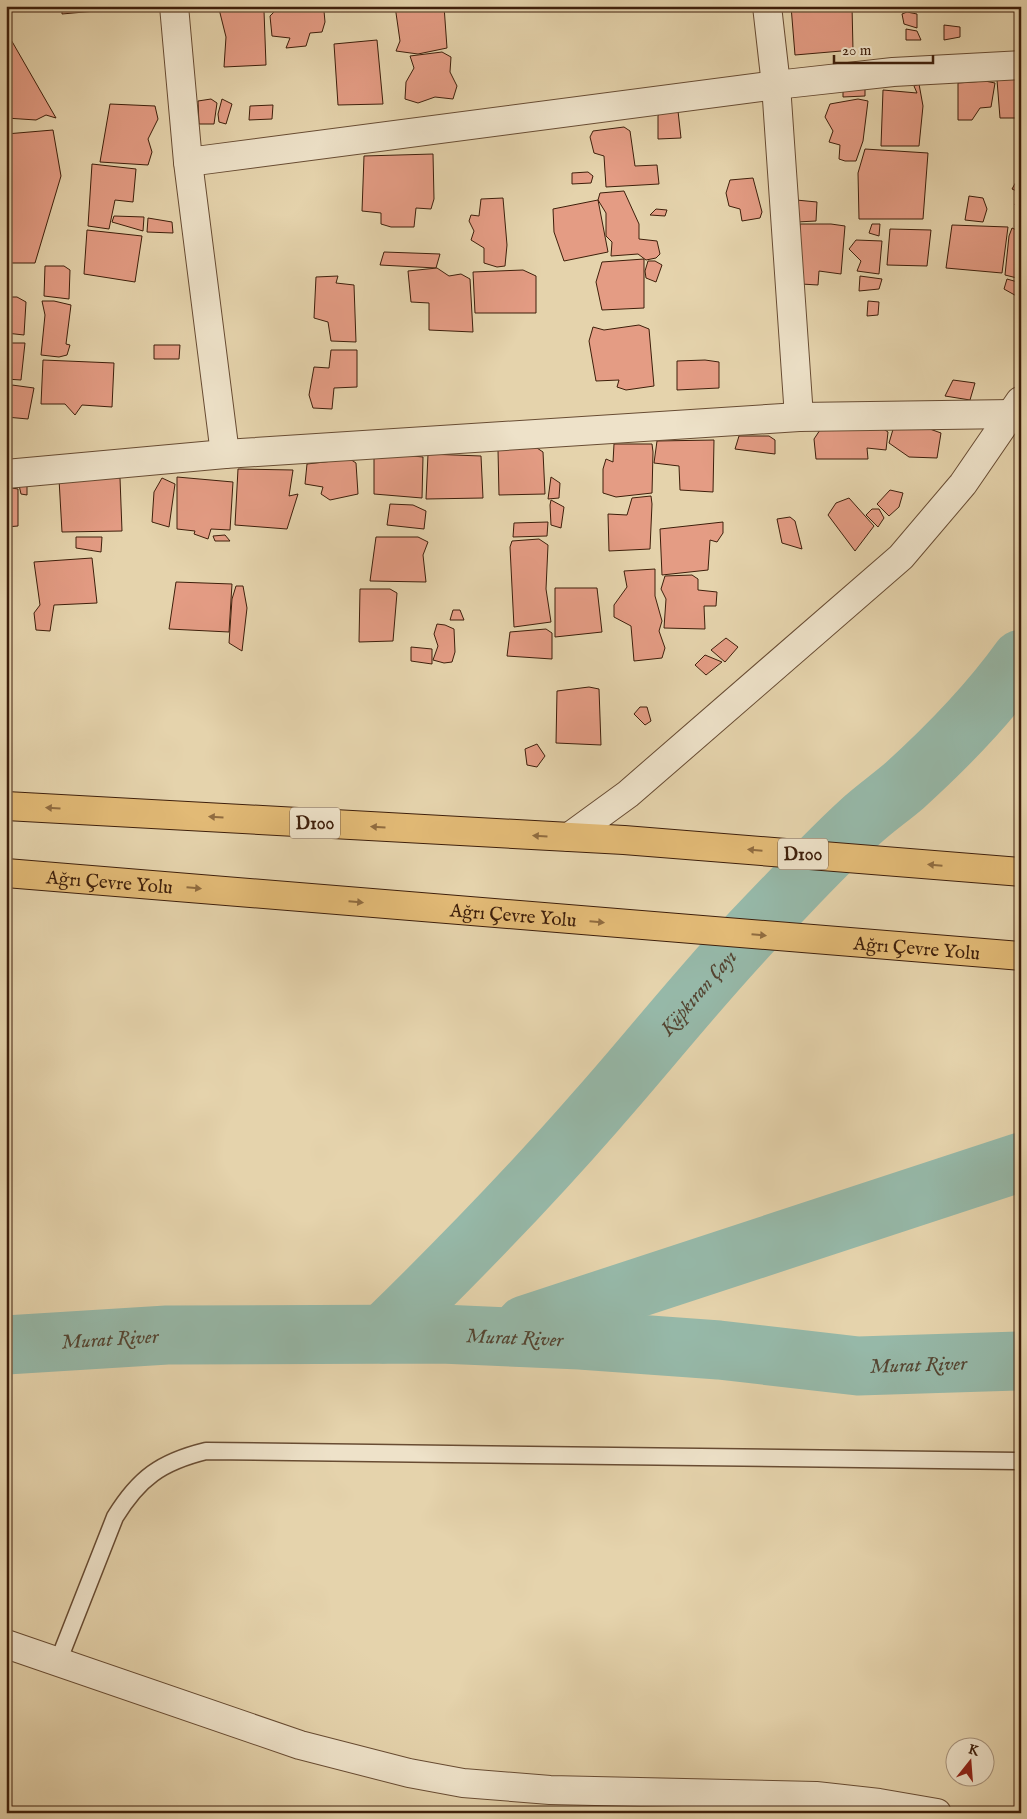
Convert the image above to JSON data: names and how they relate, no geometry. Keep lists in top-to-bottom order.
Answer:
{
  "streets": {
    "highway": ["D100", "Ağrı Çevre Yolu"]
  },
  "water": ["Küpkıran Çayı", "Murat River"],
  "scale_bar": "20 m",
  "north": "top"
}
